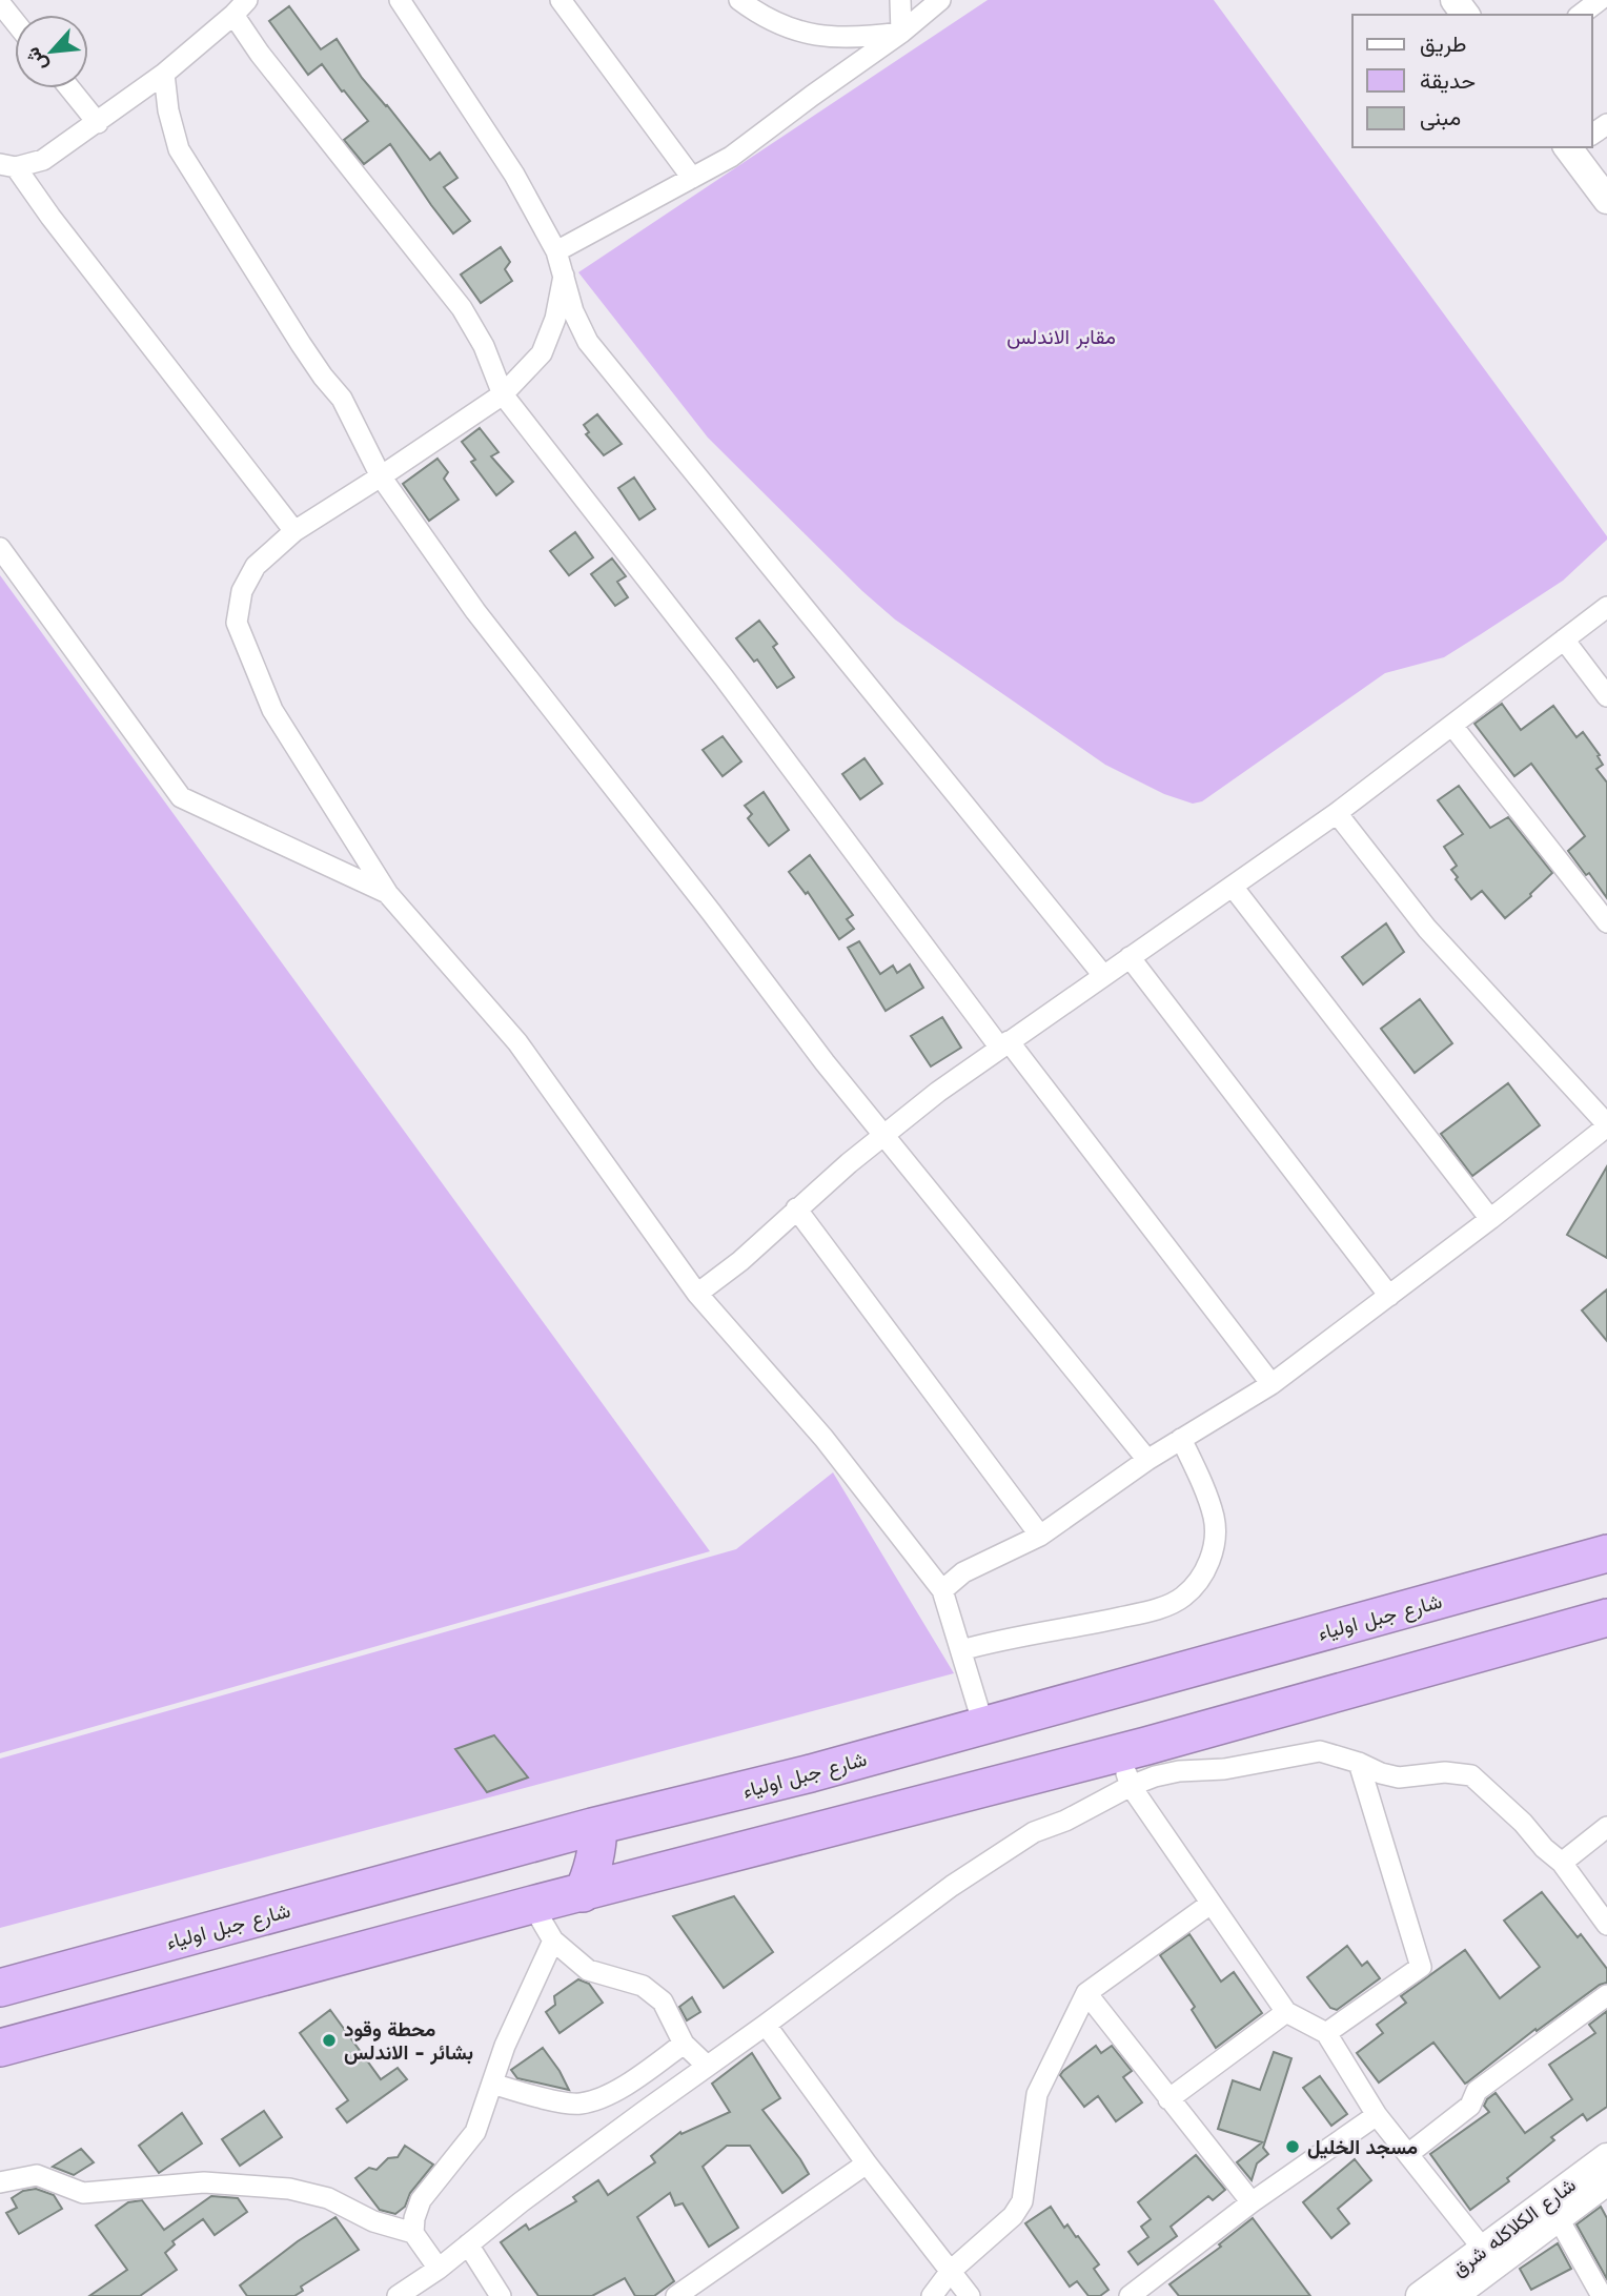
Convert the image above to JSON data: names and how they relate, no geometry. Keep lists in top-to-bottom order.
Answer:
{
  "streets": {
    "highway": ["شارع جبل اولياء"],
    "street": ["شارع الكلاكله شرق"]
  },
  "parks": ["مقابر الاندلس"],
  "places": ["محطة وقود بشائر - الاندلس", "مسجد الخليل"],
  "legend": ["طريق", "حديقة", "مبنى"],
  "north": "bottom left"
}
